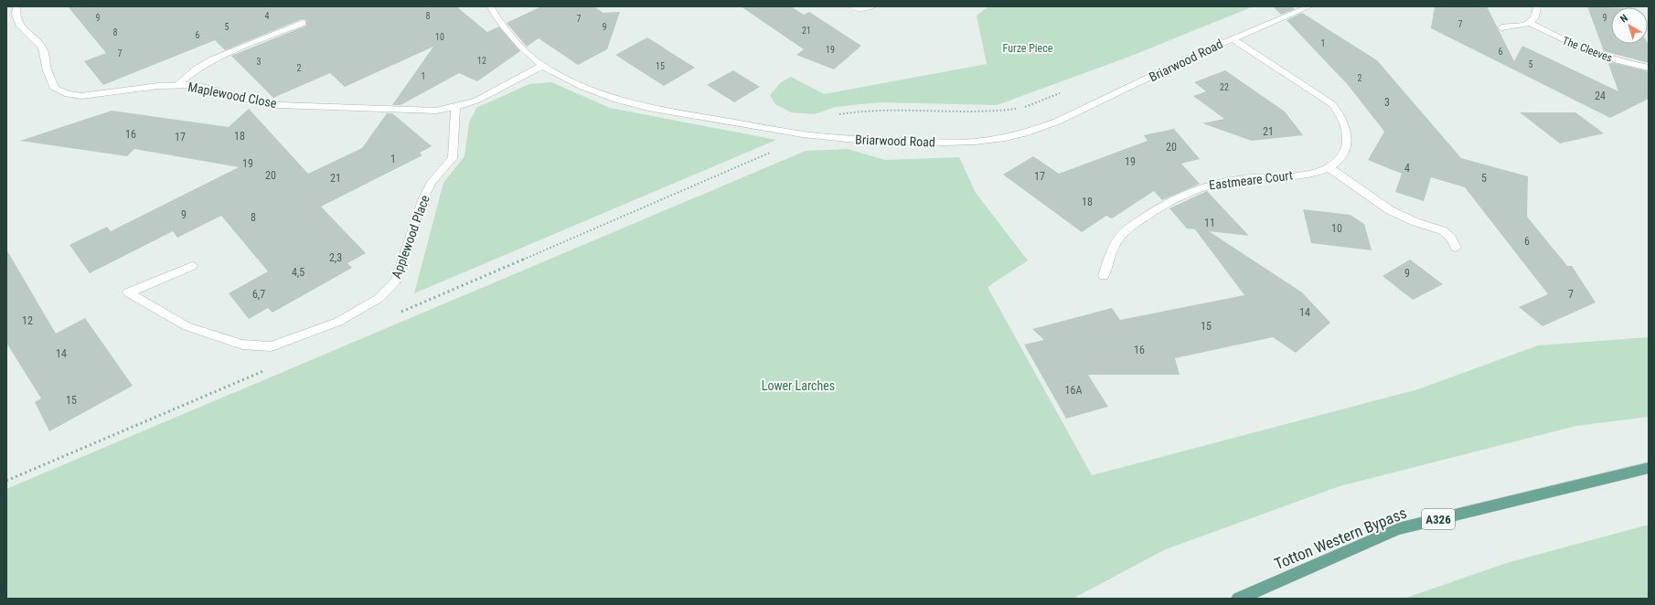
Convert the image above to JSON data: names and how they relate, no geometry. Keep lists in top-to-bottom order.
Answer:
{
  "streets": {
    "main road": ["A326", "Totton Western Bypass"],
    "street": [
      "The Cleeves",
      "Briarwood Road",
      "Maplewood Close",
      "Eastmeare Court",
      "Applewood Place"
    ]
  },
  "crossings": [
    ["Briarwood Road", "Eastmeare Court"],
    ["Maplewood Close", "Applewood Place"]
  ],
  "parks": ["Furze Piece", "Lower Larches"],
  "house_numbers": [
    "4",
    "8",
    "9",
    "9",
    "7",
    "7",
    "5",
    "9",
    "21",
    "8",
    "6",
    "10",
    "1",
    "19",
    "6",
    "7",
    "12",
    "3",
    "5",
    "15",
    "2",
    "1",
    "2",
    "22",
    "24",
    "3",
    "21",
    "16",
    "18",
    "17",
    "20",
    "1",
    "19",
    "19",
    "4",
    "20",
    "17",
    "21",
    "5",
    "18",
    "9",
    "8",
    "11",
    "10",
    "6",
    "2,3",
    "4,5",
    "9",
    "6,7",
    "7",
    "14",
    "12",
    "15",
    "16",
    "14",
    "16A",
    "15"
  ],
  "north": "top left"
}
